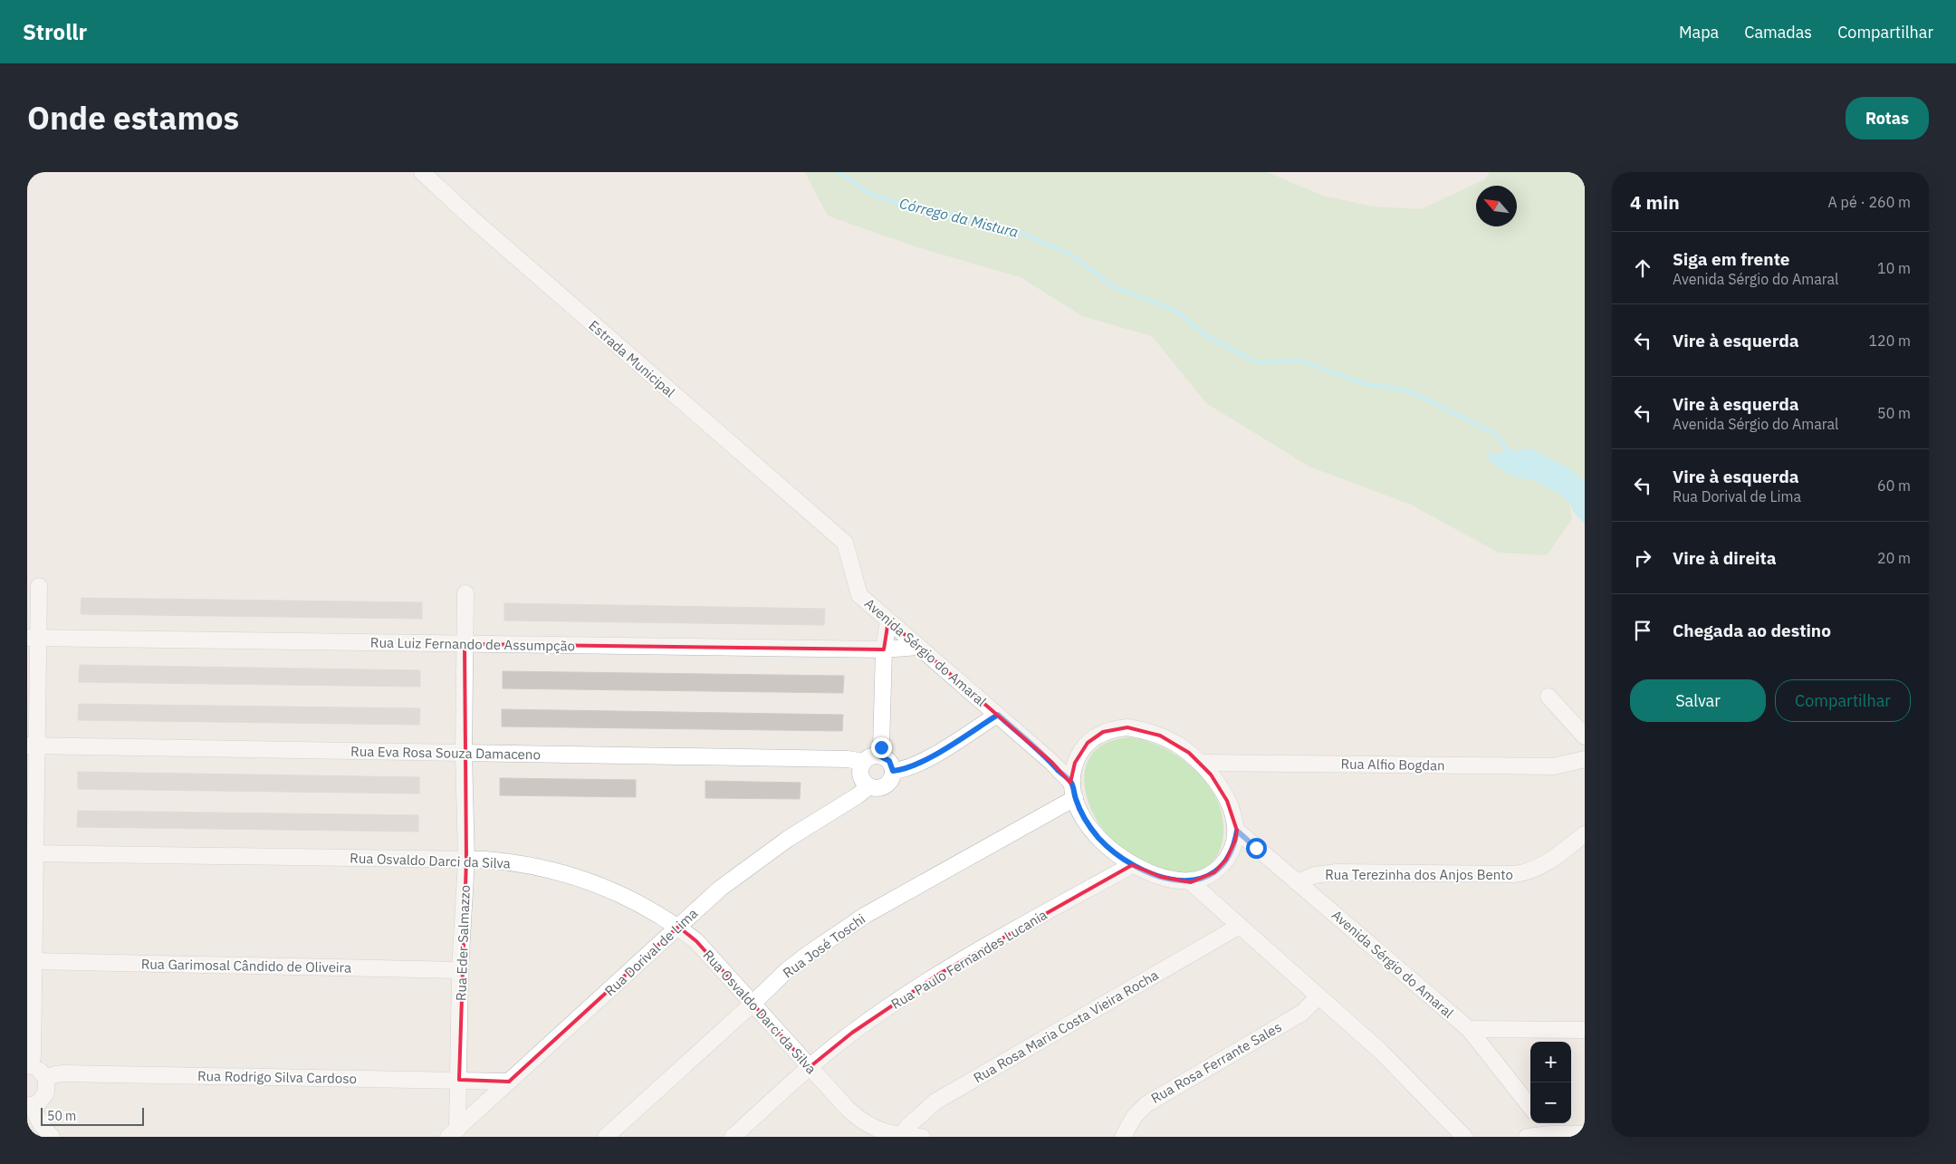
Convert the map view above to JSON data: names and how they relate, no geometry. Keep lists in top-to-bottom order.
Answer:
{
  "streets": {
    "street": [
      "Estrada Municipal",
      "Rua Luiz Fernando de Assumpção",
      "Avenida Sérgio do Amaral",
      "Rua Eva Rosa Souza Damaceno",
      "Rua Alfio Bogdan",
      "Rua Osvaldo Darci da Silva",
      "Rua Terezinha dos Anjos Bento",
      "Rua Eder Salmazzo",
      "Rua José Toschi",
      "Rua Dorival de Lima",
      "Rua Paulo Fernandes Lucania",
      "Rua Garimosal Cândido de Oliveira",
      "Rua Rosa Maria Costa Vieira Rocha",
      "Rua Rosa Ferrante Sales",
      "Rua Rodrigo Silva Cardoso"
    ]
  },
  "crossings": [
    ["Estrada Municipal", "Avenida Sérgio do Amaral"],
    ["Rua Luiz Fernando de Assumpção", "Avenida Sérgio do Amaral"],
    ["Rua Luiz Fernando de Assumpção", "Rua Eder Salmazzo"],
    ["Avenida Sérgio do Amaral", "Rua Alfio Bogdan"],
    ["Avenida Sérgio do Amaral", "Rua Terezinha dos Anjos Bento"],
    ["Avenida Sérgio do Amaral", "Rua José Toschi"],
    ["Avenida Sérgio do Amaral", "Rua Paulo Fernandes Lucania"],
    ["Rua Eva Rosa Souza Damaceno", "Rua Eder Salmazzo"],
    ["Rua Eva Rosa Souza Damaceno", "Rua Dorival de Lima"],
    ["Rua Alfio Bogdan", "Rua José Toschi"],
    ["Rua Alfio Bogdan", "Rua Paulo Fernandes Lucania"],
    ["Rua Osvaldo Darci da Silva", "Rua Eder Salmazzo"],
    ["Rua Osvaldo Darci da Silva", "Rua José Toschi"],
    ["Rua Osvaldo Darci da Silva", "Rua Dorival de Lima"],
    ["Rua Osvaldo Darci da Silva", "Rua Paulo Fernandes Lucania"],
    ["Rua Osvaldo Darci da Silva", "Rua Rosa Maria Costa Vieira Rocha"],
    ["Rua Eder Salmazzo", "Rua Dorival de Lima"],
    ["Rua Eder Salmazzo", "Rua Garimosal Cândido de Oliveira"],
    ["Rua Eder Salmazzo", "Rua Rodrigo Silva Cardoso"],
    ["Rua José Toschi", "Rua Paulo Fernandes Lucania"],
    ["Rua Dorival de Lima", "Rua Rodrigo Silva Cardoso"]
  ],
  "water": ["Córrego da Mistura"],
  "scale_bar": "50 m",
  "north": "top left",
  "page": {
    "header": "Strollr",
    "nav": ["Mapa", "Camadas", "Compartilhar"],
    "title": "Onde estamos",
    "buttons": [
      "Rotas",
      ["Salvar", "Compartilhar"]
    ],
    "heading": ["4 min", "A pé · 260 m"],
    "list": [
      ["Siga em frente", "Avenida Sérgio do Amaral", "10 m"],
      ["Vire à esquerda", "120 m"],
      ["Vire à esquerda", "Avenida Sérgio do Amaral", "50 m"],
      ["Vire à esquerda", "Rua Dorival de Lima", "60 m"],
      ["Vire à direita", "20 m"],
      "Chegada ao destino"
    ],
    "map_buttons": ["+", "−"],
    "scale": "50 m"
  }
}
